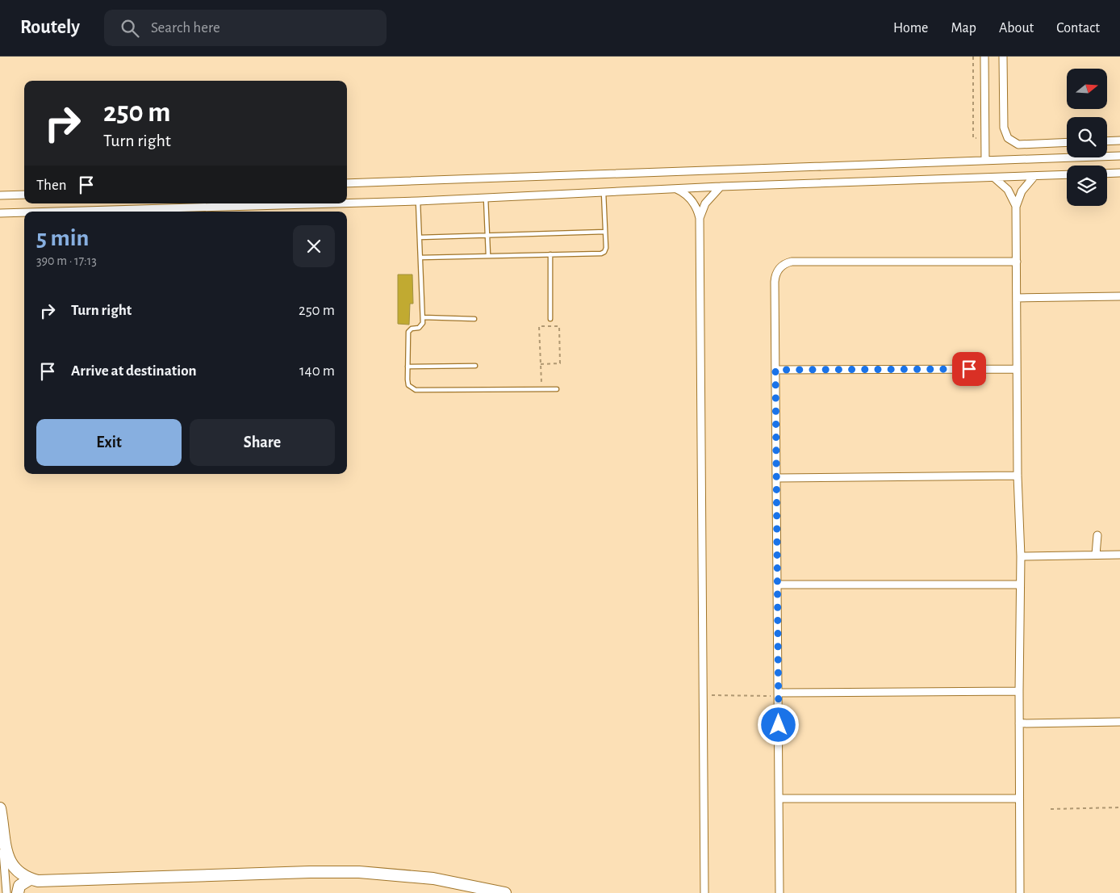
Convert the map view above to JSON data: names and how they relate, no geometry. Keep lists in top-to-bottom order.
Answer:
{
  "north": "right",
  "page": {
    "header": "Routely",
    "search": "Search here",
    "nav": [
      "Home",
      "Map",
      "About",
      "Contact"
    ],
    "turn": ["250 m", "Turn right"],
    "then": "Then",
    "heading": ["5 min", "390 m · 17:13"],
    "list": [
      {
        "name": "Turn right",
        "value": "250 m"
      },
      {
        "name": "Arrive at destination",
        "value": "140 m"
      }
    ],
    "buttons": ["Exit", "Share"]
  }
}
